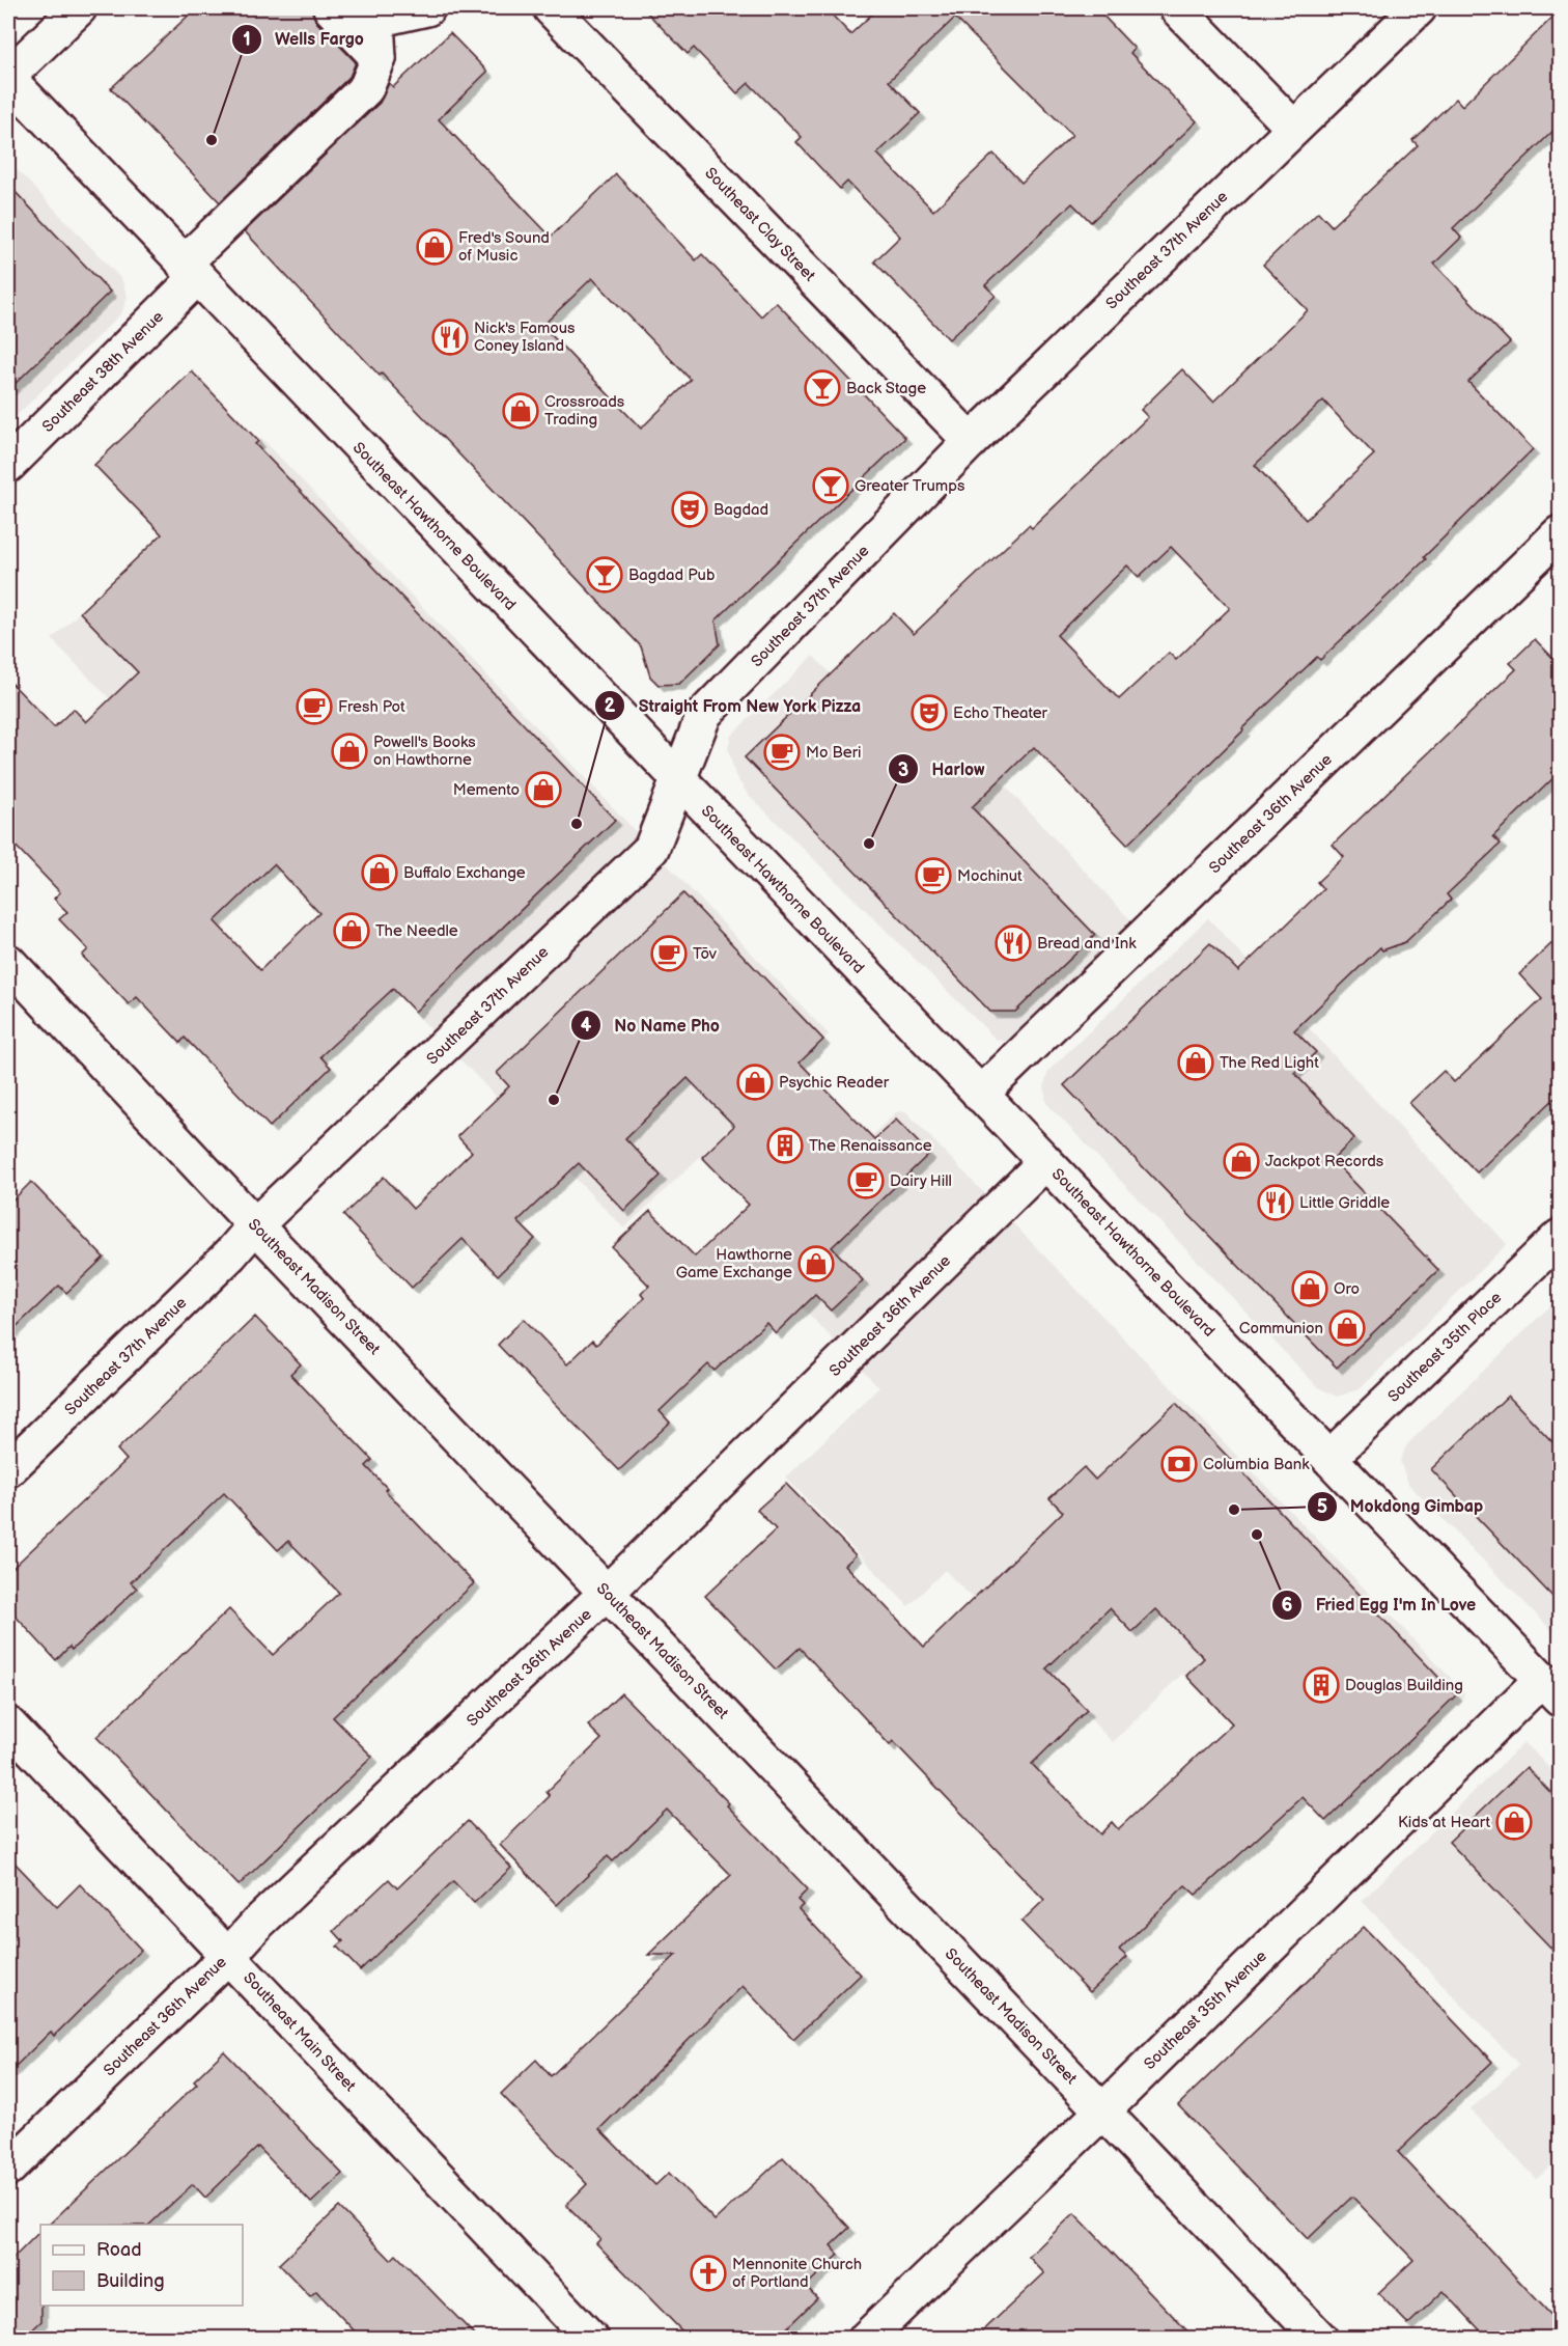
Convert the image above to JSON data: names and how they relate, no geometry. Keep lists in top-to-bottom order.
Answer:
{
  "streets": {
    "street": [
      "Southeast Clay Street",
      "Southeast 37th Avenue",
      "Southeast 38th Avenue",
      "Southeast Hawthorne Boulevard",
      "Southeast 36th Avenue",
      "Southeast Madison Street",
      "Southeast 35th Place",
      "Southeast 35th Avenue",
      "Southeast Main Street"
    ]
  },
  "crossings": [
    ["Southeast Clay Street", "Southeast 37th Avenue"],
    ["Southeast 37th Avenue", "Southeast Hawthorne Boulevard"],
    ["Southeast 37th Avenue", "Southeast Madison Street"],
    ["Southeast 38th Avenue", "Southeast Hawthorne Boulevard"],
    ["Southeast Hawthorne Boulevard", "Southeast 36th Avenue"],
    ["Southeast Hawthorne Boulevard", "Southeast 35th Place"],
    ["Southeast Hawthorne Boulevard", "Southeast 35th Avenue"],
    ["Southeast 36th Avenue", "Southeast Madison Street"],
    ["Southeast 36th Avenue", "Southeast Main Street"],
    ["Southeast Madison Street", "Southeast 35th Avenue"]
  ],
  "places": {
    "other": [
      "Wells Fargo",
      "Straight From New York Pizza",
      "Harlow",
      "No Name Pho",
      "Mokdong Gimbap",
      "Fried Egg I'm In Love"
    ],
    "shop": [
      "Fred's Sound of Music",
      "Crossroads Trading",
      "Powell's Books on Hawthorne",
      "Memento",
      "Buffalo Exchange",
      "The Needle",
      "The Red Light",
      "Psychic Reader",
      "Jackpot Records",
      "Hawthorne Game Exchange",
      "Oro",
      "Communion",
      "Kids at Heart"
    ],
    "restaurant": ["Nick's Famous Coney Island", "Bread and Ink", "Little Griddle"],
    "bar": ["Back Stage", "Greater Trumps", "Bagdad Pub"],
    "theatre": ["Bagdad", "Echo Theater"],
    "cafe": [
      "Fresh Pot",
      "Mo Beri",
      "Mochinut",
      "Tōv",
      "Dairy Hill"
    ],
    "building": ["The Renaissance", "Douglas Building"],
    "bank": ["Columbia Bank"],
    "church": ["Mennonite Church of Portland"]
  },
  "legend": ["Road", "Building"]
}
